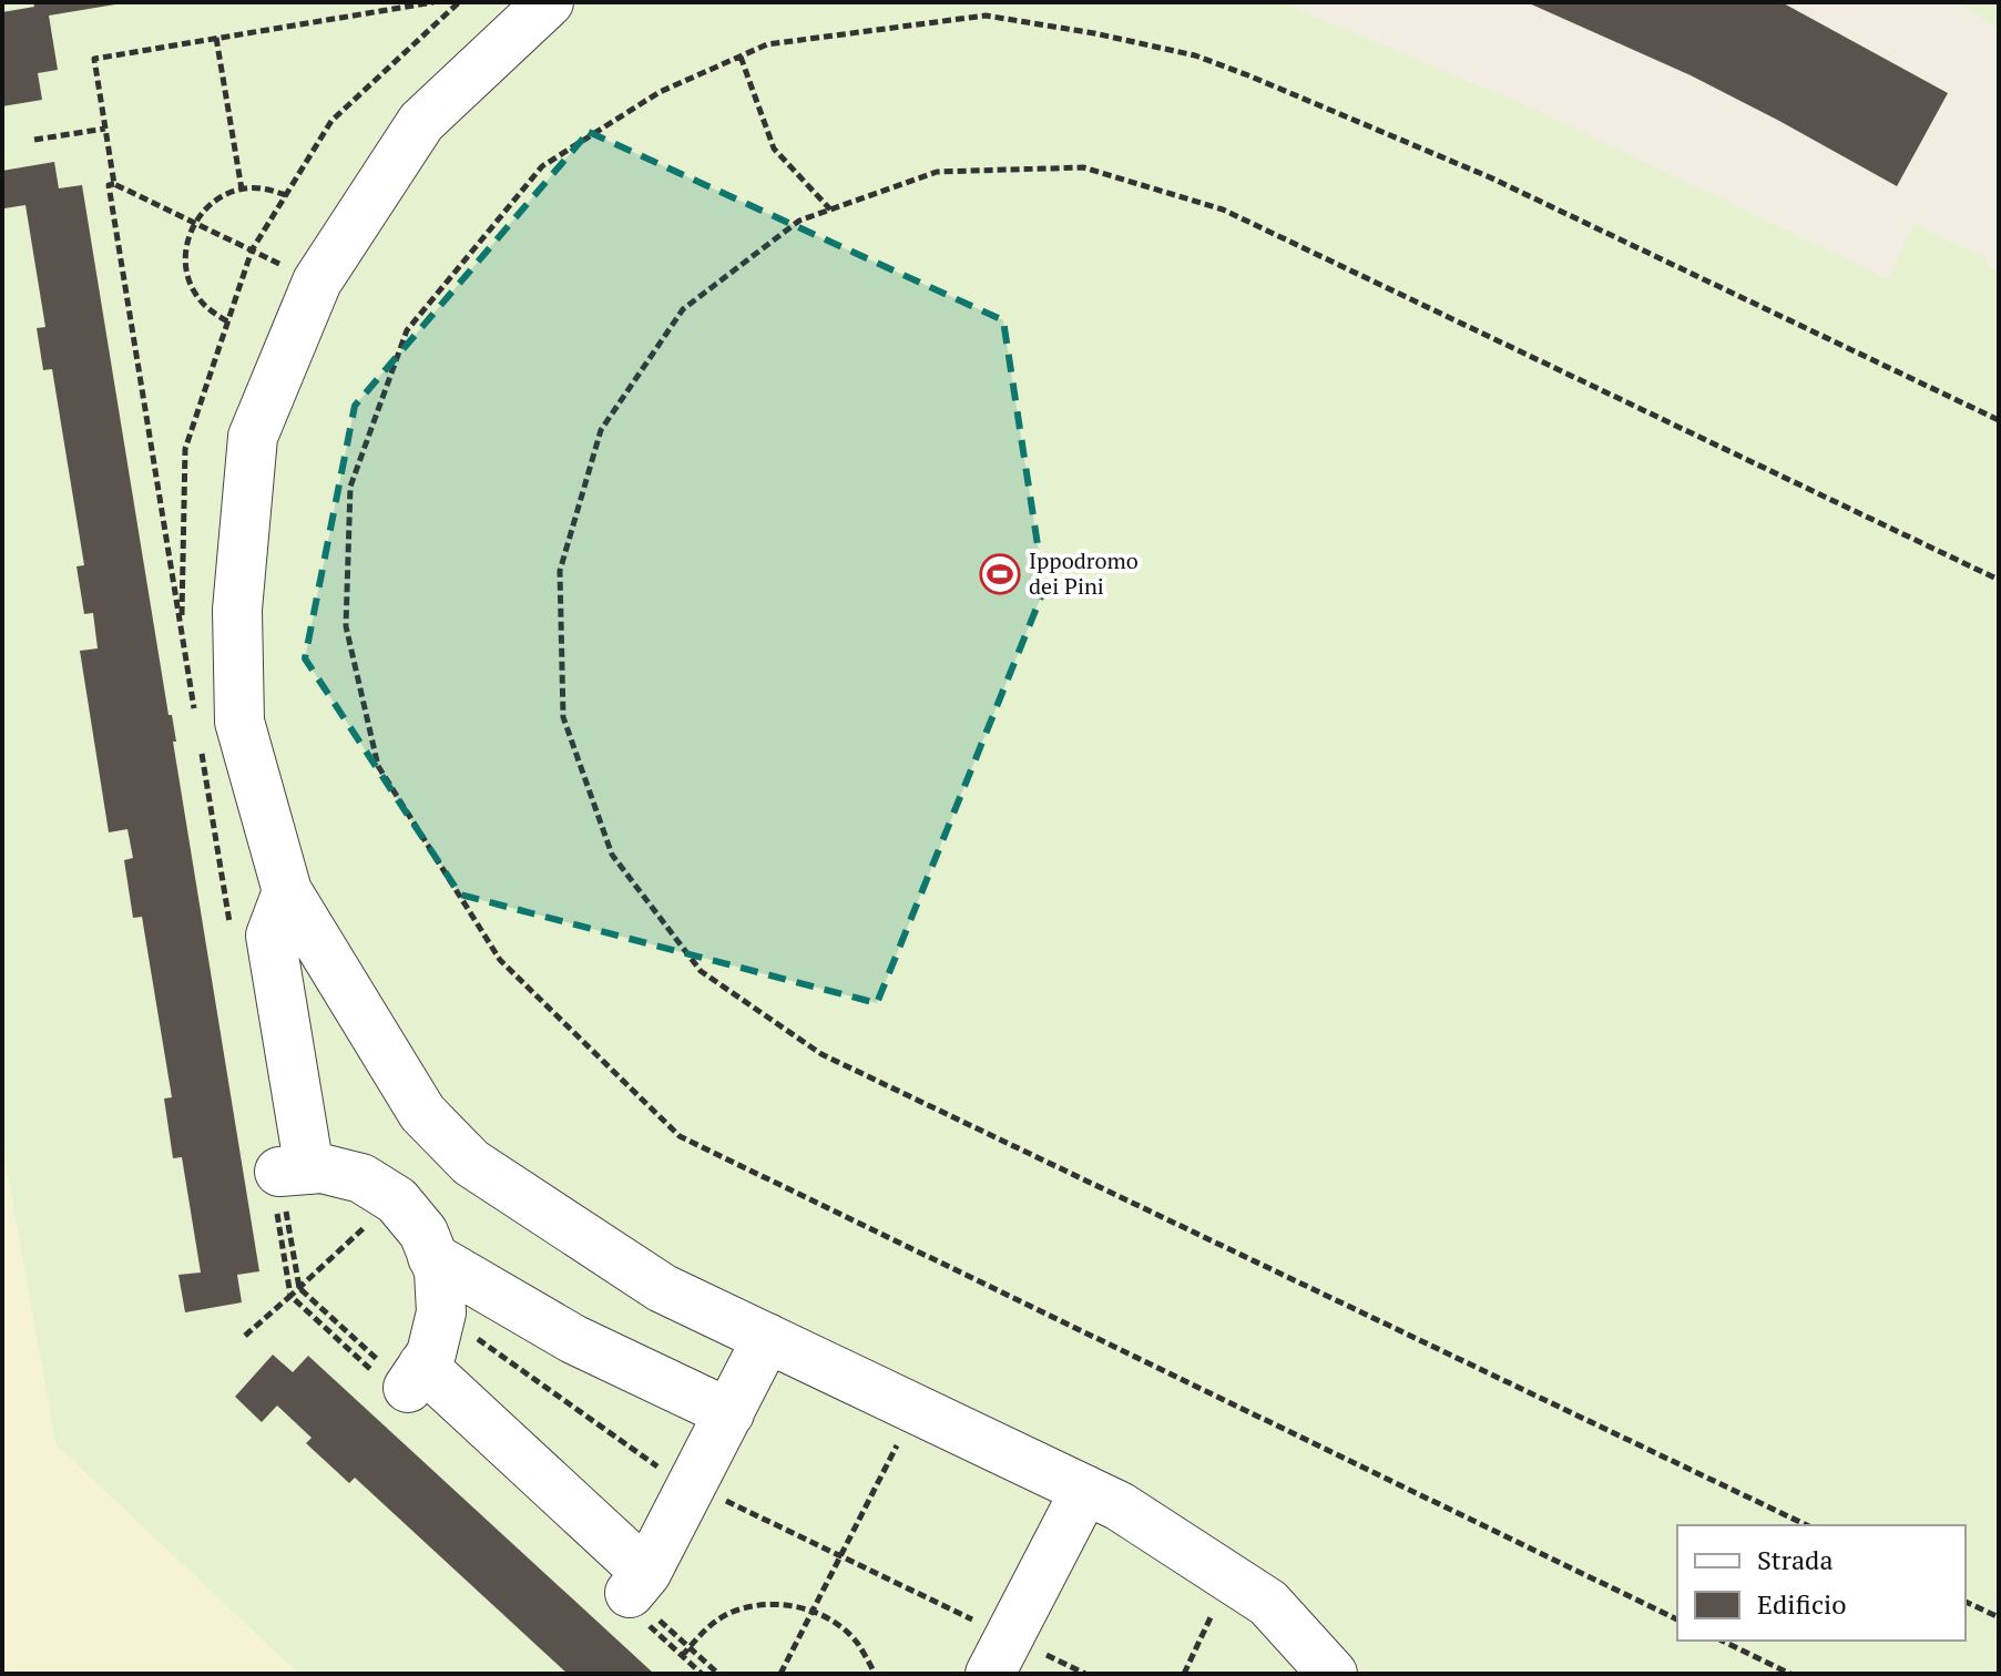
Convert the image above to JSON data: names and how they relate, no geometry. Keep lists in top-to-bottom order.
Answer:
{
  "places": {
    "sports": ["Ippodromo dei Pini"]
  },
  "legend": ["Strada", "Edificio"]
}
